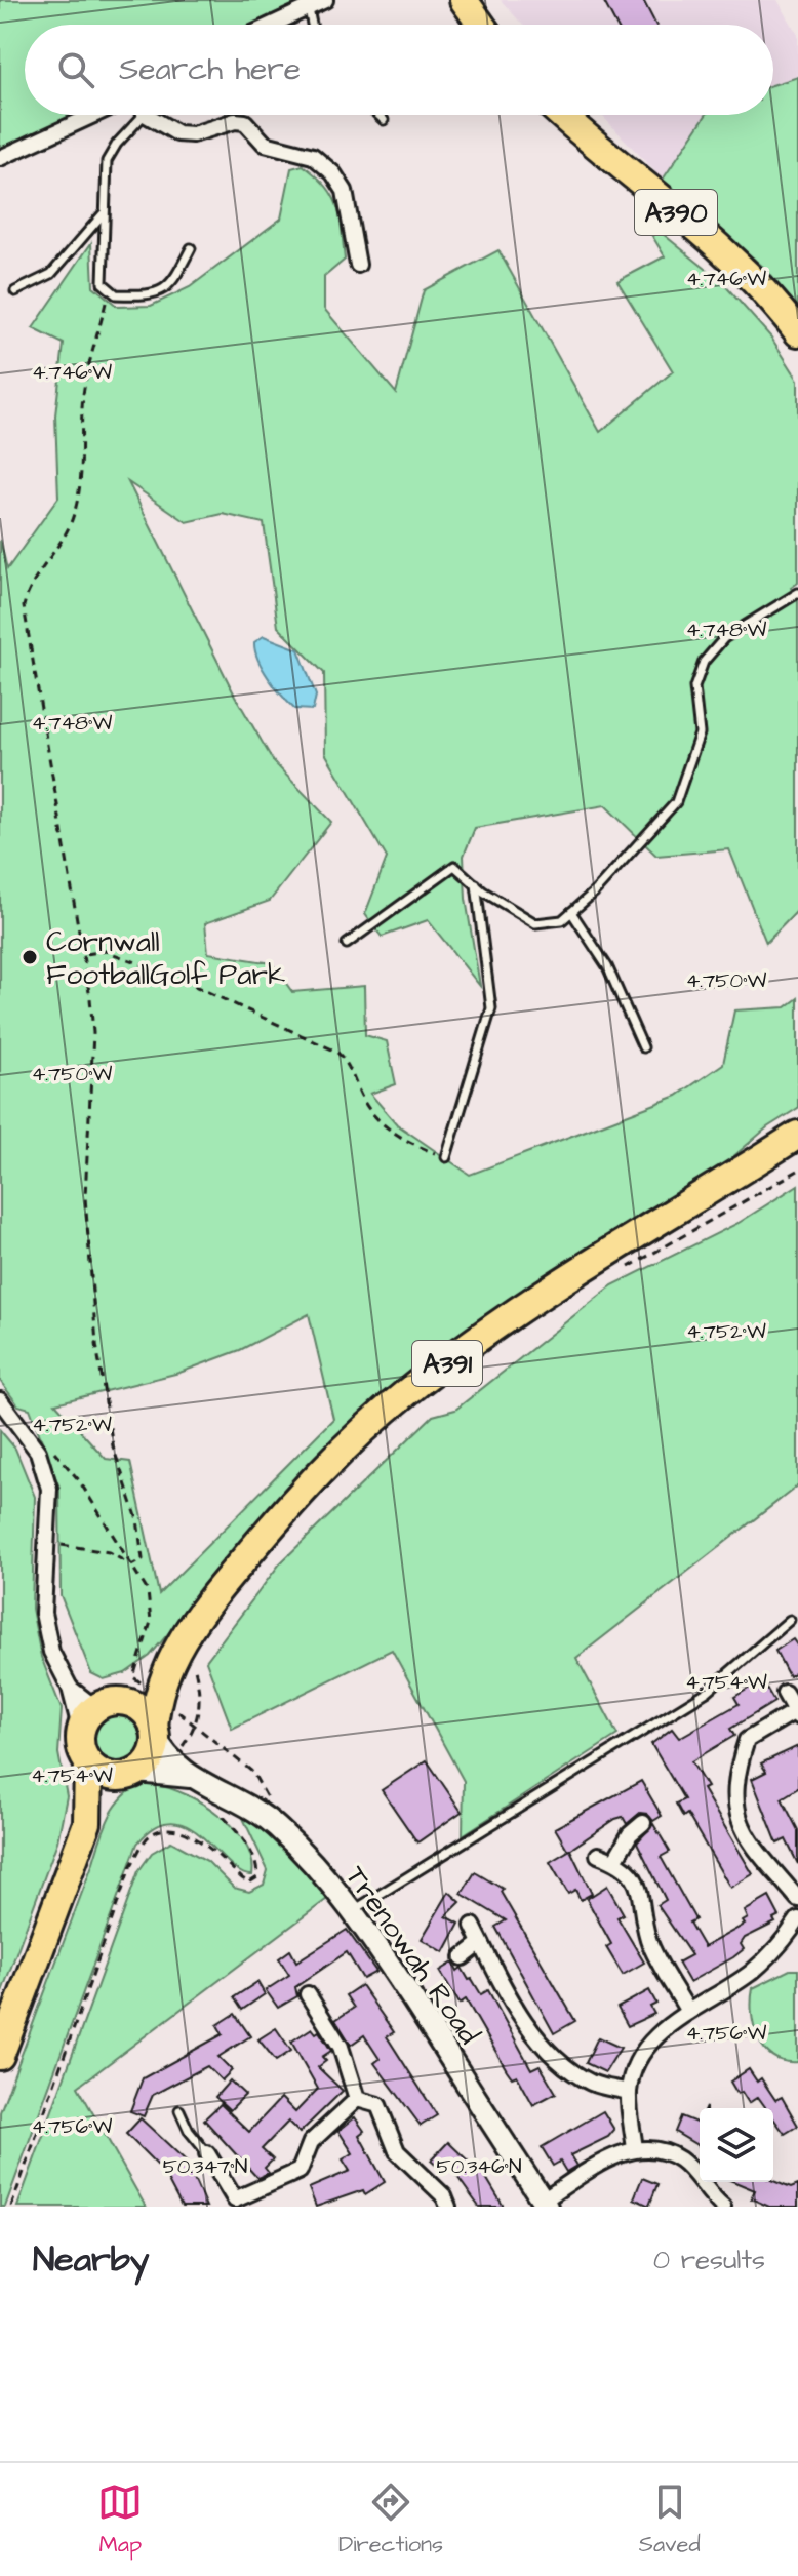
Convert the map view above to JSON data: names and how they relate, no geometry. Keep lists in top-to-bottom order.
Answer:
{
  "streets": {
    "highway": ["A390", "A391"],
    "street": ["Trenowah Road"]
  },
  "crossings": [
    ["A391", "Trenowah Road"]
  ],
  "places": ["Cornwall FootballGolf Park"],
  "page": {
    "search": "Search here",
    "heading": ["Nearby", "0 results"],
    "nav": ["Map", "Directions", "Saved"]
  },
  "coordinates": [
    "4.746°W",
    "4.748°W",
    "4.750°W",
    "4.752°W",
    "4.754°W",
    "4.756°W",
    "50.347°N",
    "50.346°N"
  ]
}
